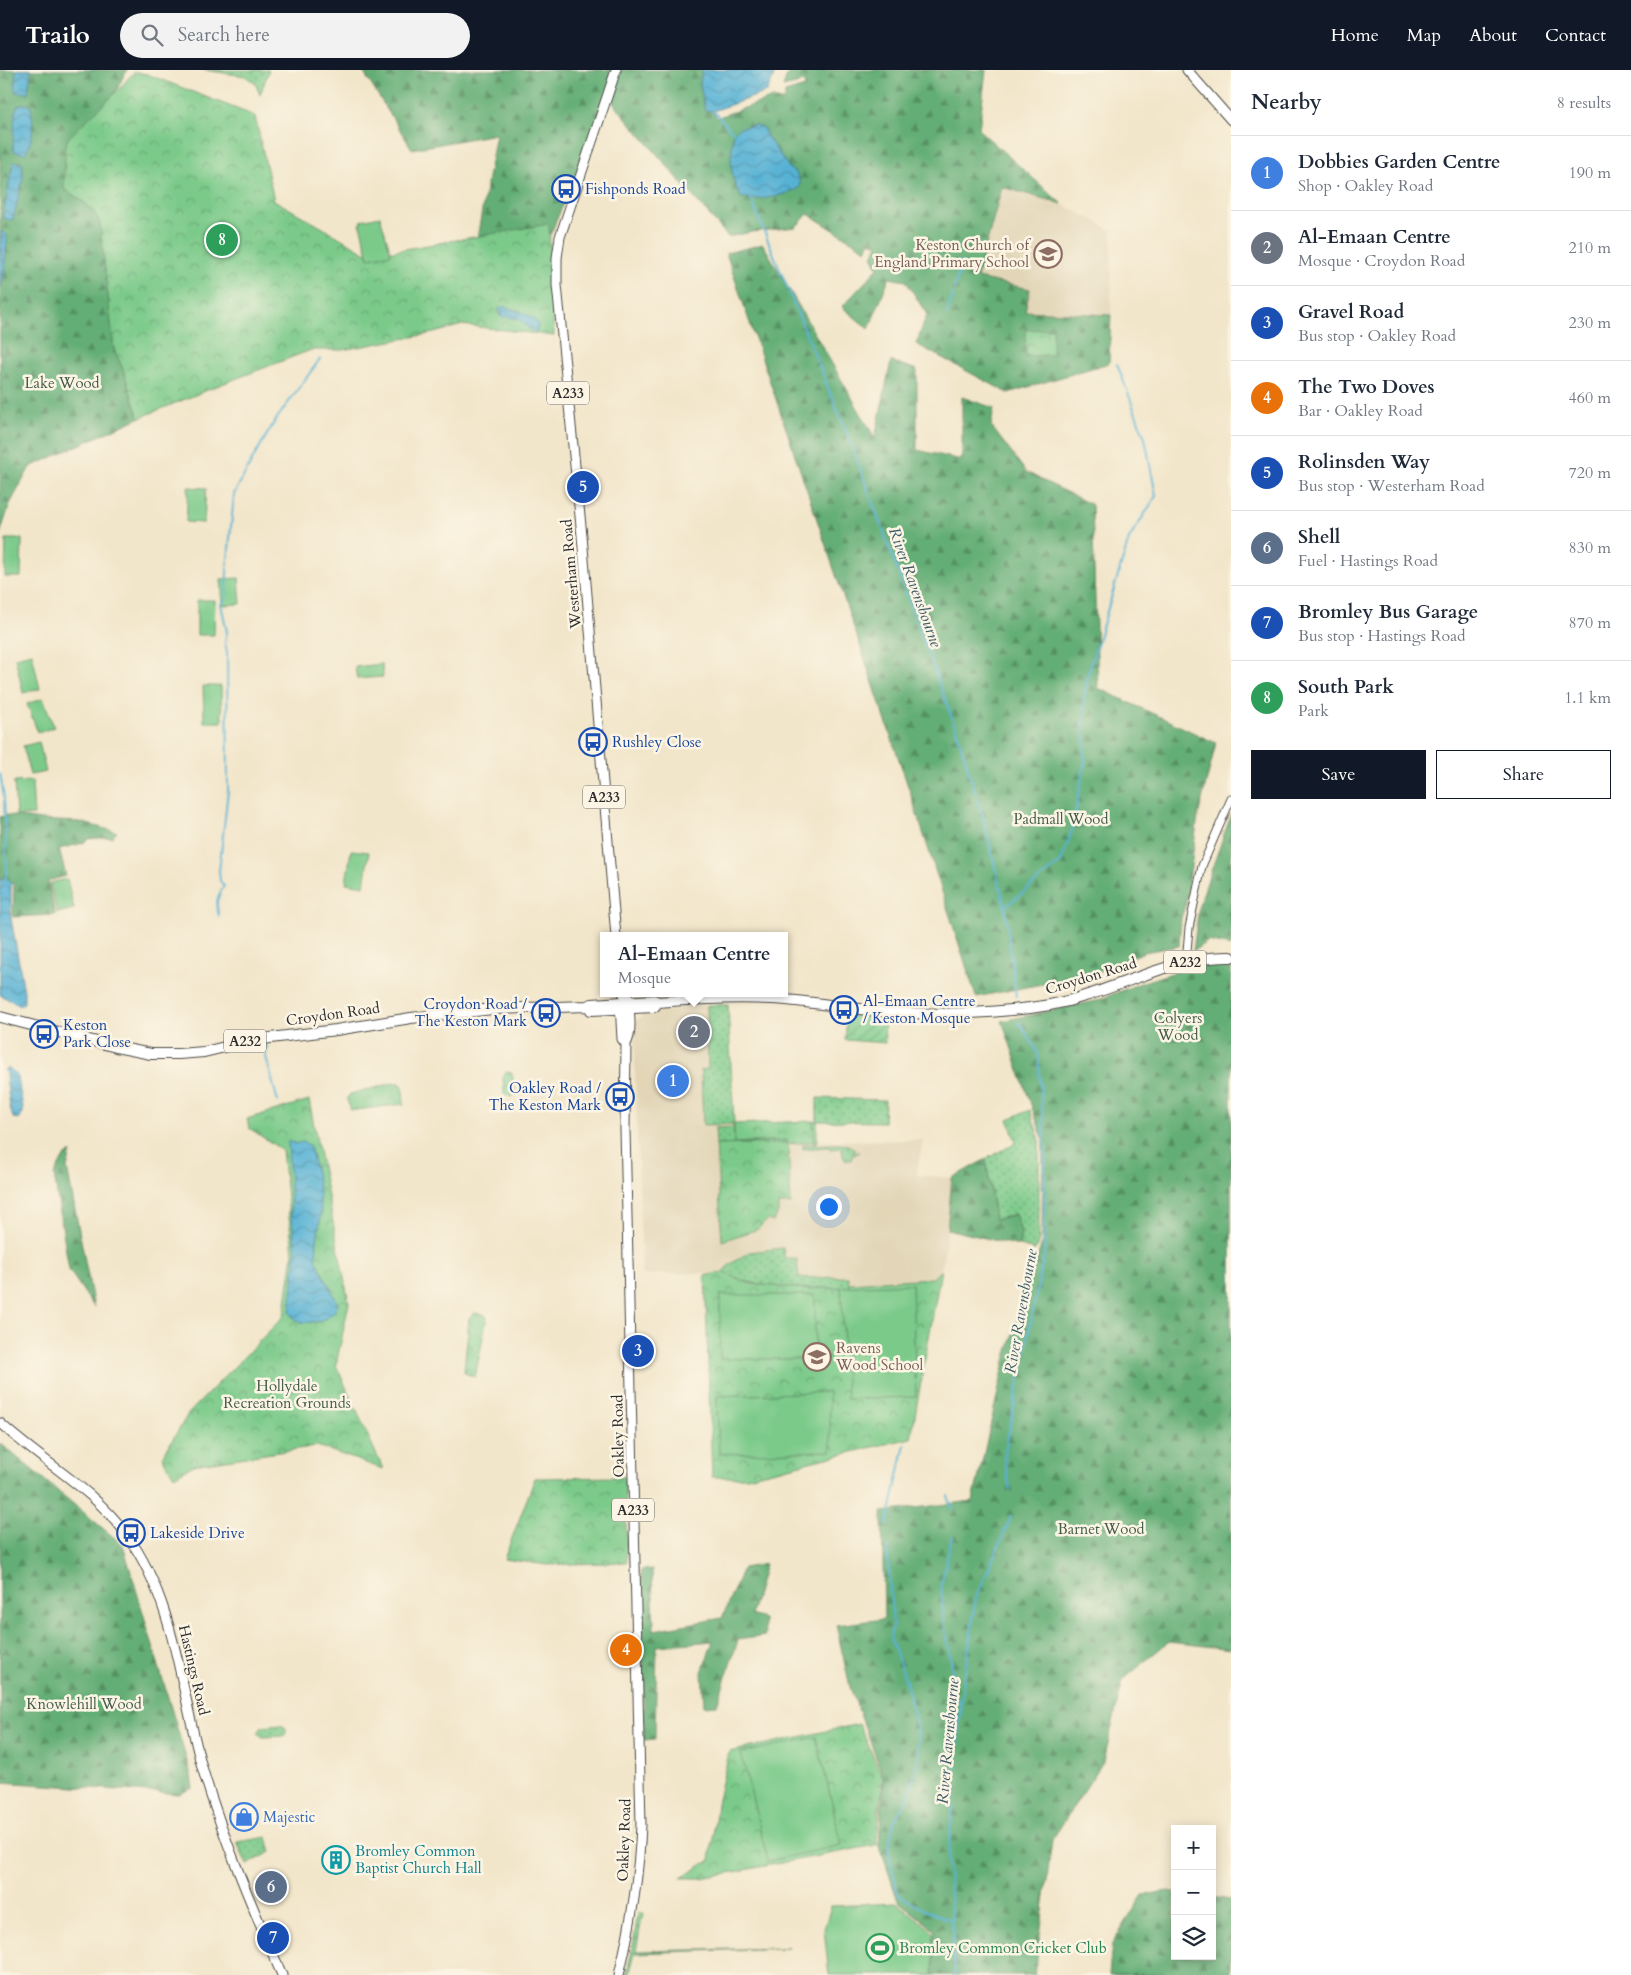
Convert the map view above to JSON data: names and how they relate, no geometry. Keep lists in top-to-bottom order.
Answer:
{
  "streets": {
    "highway": ["A232", "Croydon Road"],
    "main road": [
      "A233",
      "Westerham Road",
      "Oakley Road",
      "Hastings Road"
    ]
  },
  "crossings": [
    ["Croydon Road", "Oakley Road"]
  ],
  "water": ["River Ravensbourne"],
  "parks": [
    "Lake Wood",
    "Padmall Wood",
    "Colyers Wood",
    "Hollydale Recreation Grounds",
    "Barnet Wood",
    "Knowlehill Wood"
  ],
  "places": {
    "bus stop": [
      "Fishponds Road",
      "Rushley Close",
      "Al-Emaan Centre / Keston Mosque",
      "Croydon Road / The Keston Mark",
      "Keston Park Close",
      "Oakley Road / The Keston Mark",
      "Lakeside Drive"
    ],
    "school or university": ["Keston Church of England Primary School", "Ravens Wood School"],
    "shop": ["Majestic"],
    "building": ["Bromley Common Baptist Church Hall"],
    "sports": ["Bromley Common Cricket Club"]
  },
  "page": {
    "header": "Trailo",
    "search": "Search here",
    "nav": [
      "Home",
      "Map",
      "About",
      "Contact"
    ],
    "heading": ["Nearby", "8 results"],
    "list": [
      {
        "mark": "1",
        "name": "Dobbies Garden Centre",
        "note": "Shop · Oakley Road",
        "value": "190 m"
      },
      {
        "mark": "2",
        "name": "Al-Emaan Centre",
        "note": "Mosque · Croydon Road",
        "value": "210 m"
      },
      {
        "mark": "3",
        "name": "Gravel Road",
        "note": "Bus stop · Oakley Road",
        "value": "230 m"
      },
      {
        "mark": "4",
        "name": "The Two Doves",
        "note": "Bar · Oakley Road",
        "value": "460 m"
      },
      {
        "mark": "5",
        "name": "Rolinsden Way",
        "note": "Bus stop · Westerham Road",
        "value": "720 m"
      },
      {
        "mark": "6",
        "name": "Shell",
        "note": "Fuel · Hastings Road",
        "value": "830 m"
      },
      {
        "mark": "7",
        "name": "Bromley Bus Garage",
        "note": "Bus stop · Hastings Road",
        "value": "870 m"
      },
      {
        "mark": "8",
        "name": "South Park",
        "note": "Park",
        "value": "1.1 km"
      }
    ],
    "pins": [
      "8",
      "5",
      "2",
      "1",
      "3",
      "4",
      "6",
      "7"
    ],
    "buttons": ["Save", "Share"],
    "popup": ["Al-Emaan Centre", "Mosque"],
    "map_buttons": ["+", "−"]
  }
}
